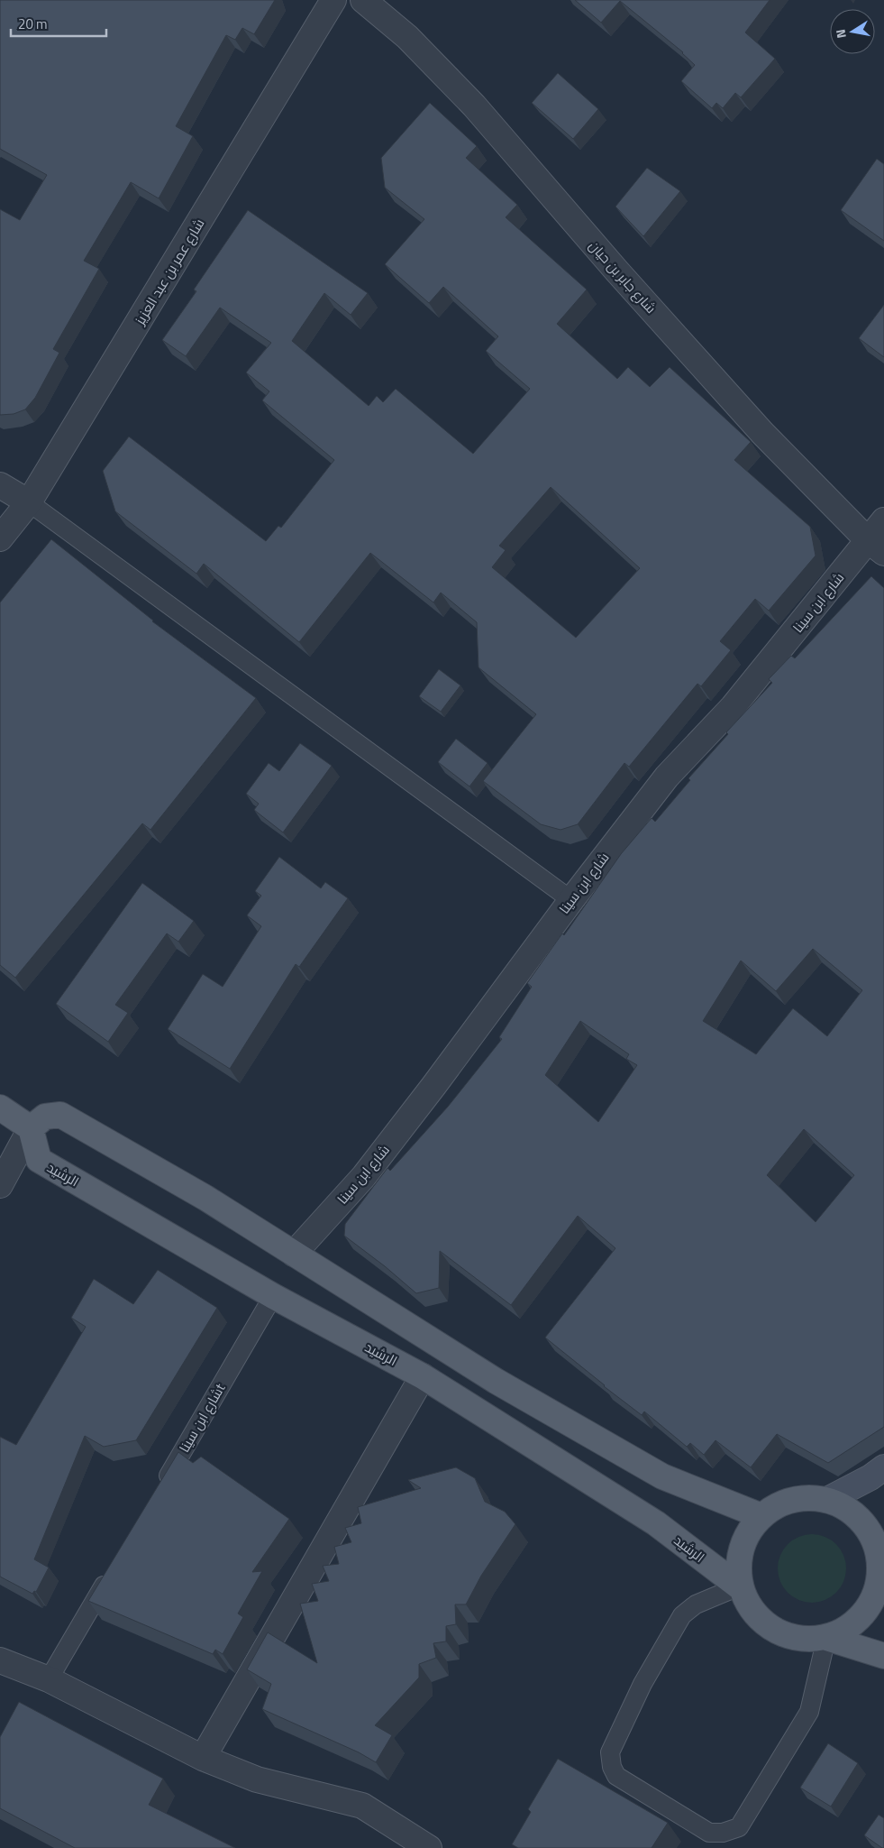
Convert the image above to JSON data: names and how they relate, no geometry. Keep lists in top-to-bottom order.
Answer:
{
  "streets": {
    "main road": ["الرشيد"],
    "street": ["شارع عمر بن عبد العزيز", "شارع جابر بن حيان", "شارع ابن سينا"],
    "lane": ["شارع ابن سيناt"]
  },
  "crossings": [
    ["شارع جابر بن حيان", "شارع ابن سينا"],
    ["الرشيد", "شارع ابن سيناt"]
  ],
  "scale_bar": "20 m",
  "north": "left"
}
